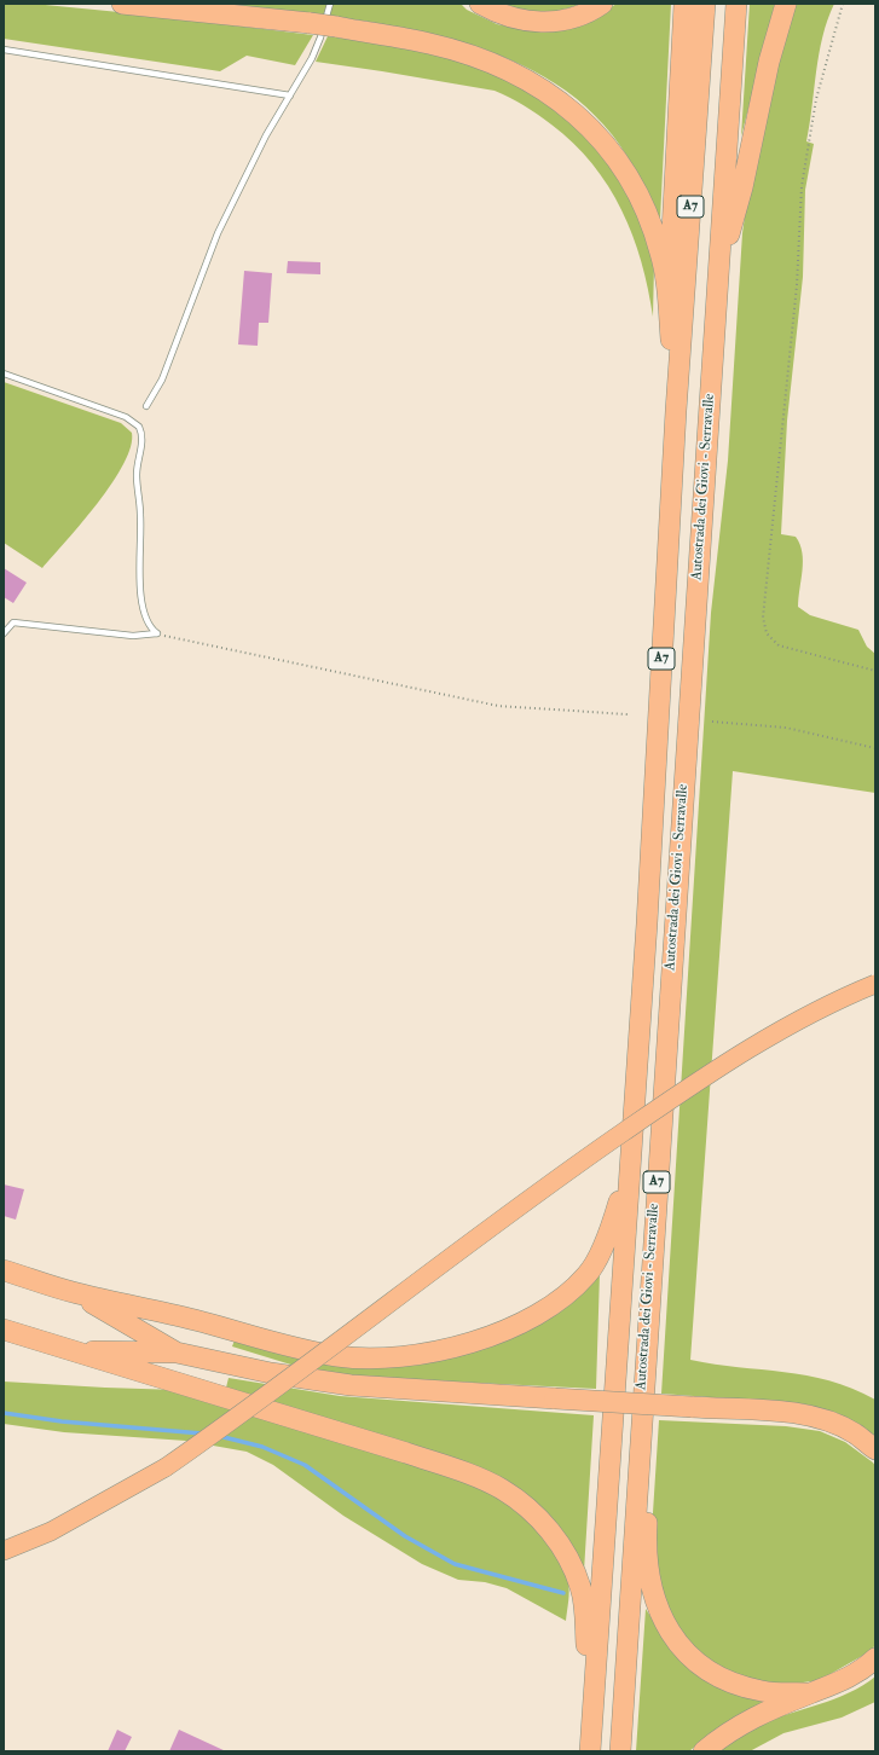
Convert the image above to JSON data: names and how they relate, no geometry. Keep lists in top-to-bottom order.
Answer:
{
  "streets": {
    "highway": ["A7", "Autostrada dei Giovi - Serravalle"]
  }
}
